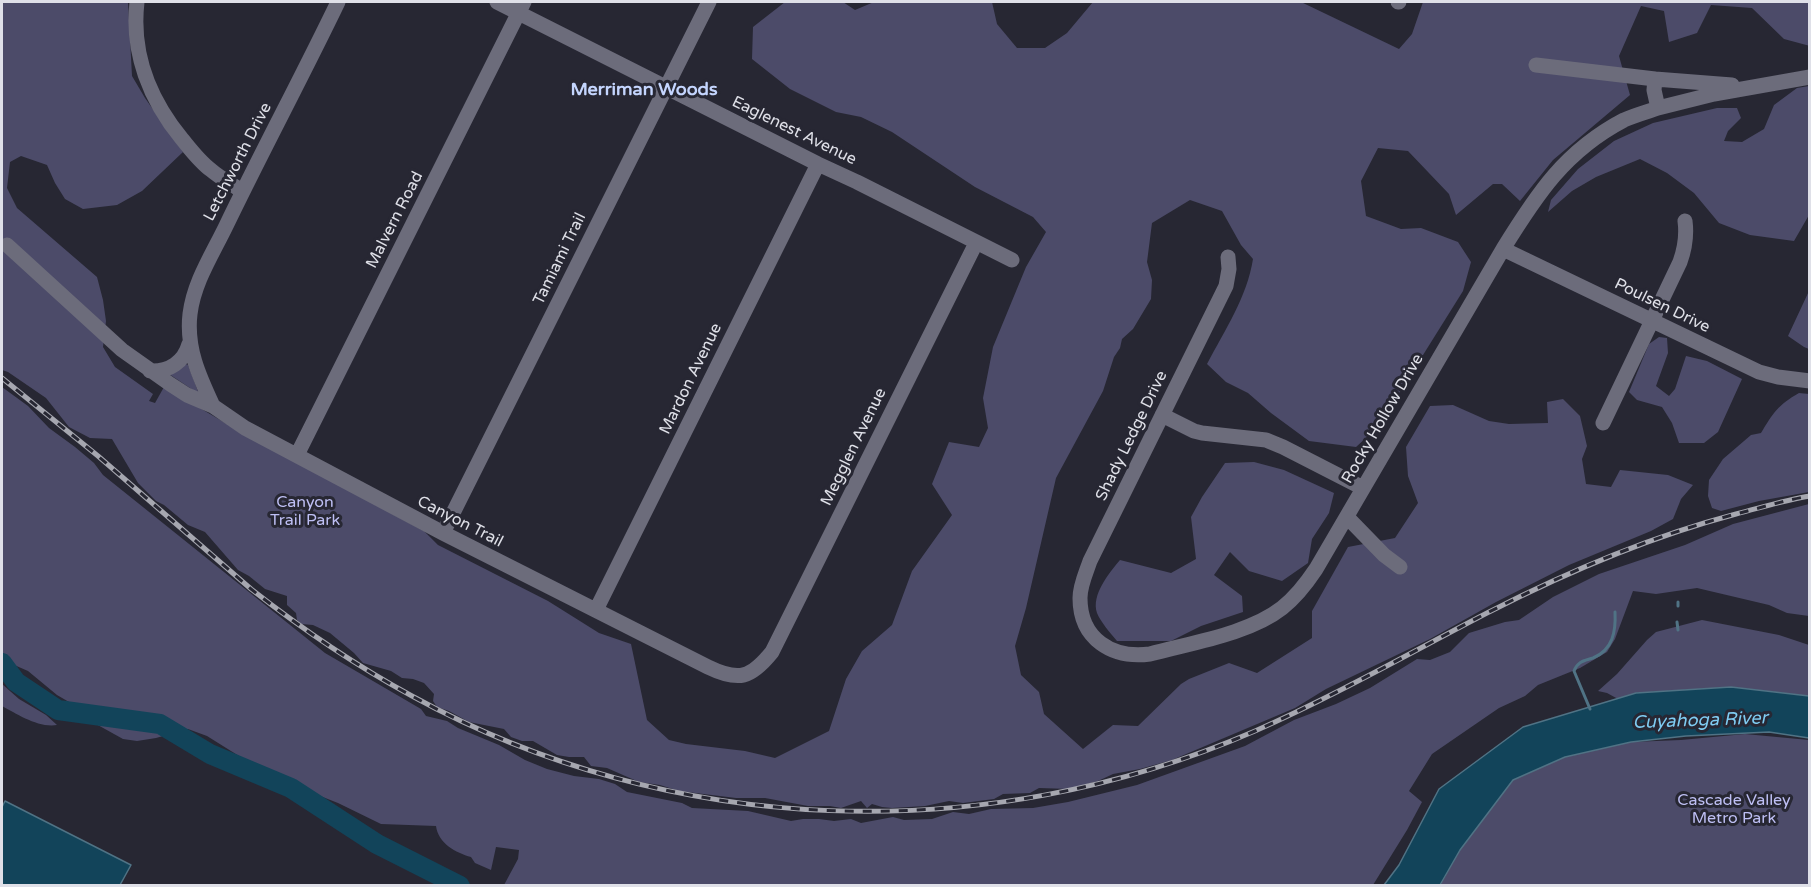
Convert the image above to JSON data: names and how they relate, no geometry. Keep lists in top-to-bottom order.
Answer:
{
  "streets": {
    "street": [
      "Eaglenest Avenue",
      "Letchworth Drive",
      "Malvern Road",
      "Tamiami Trail",
      "Poulsen Drive",
      "Mardon Avenue",
      "Rocky Hollow Drive",
      "Shady Ledge Drive",
      "Megglen Avenue",
      "Canyon Trail"
    ]
  },
  "crossings": [
    ["Eaglenest Avenue", "Malvern Road"],
    ["Eaglenest Avenue", "Tamiami Trail"],
    ["Eaglenest Avenue", "Mardon Avenue"],
    ["Eaglenest Avenue", "Megglen Avenue"],
    ["Letchworth Drive", "Canyon Trail"],
    ["Malvern Road", "Canyon Trail"],
    ["Tamiami Trail", "Canyon Trail"],
    ["Poulsen Drive", "Rocky Hollow Drive"],
    ["Mardon Avenue", "Canyon Trail"],
    ["Rocky Hollow Drive", "Shady Ledge Drive"],
    ["Megglen Avenue", "Canyon Trail"]
  ],
  "districts": ["Merriman Woods"],
  "water": ["Cuyahoga River"],
  "parks": ["Canyon Trail Park", "Cascade Valley Metro Park"]
}
